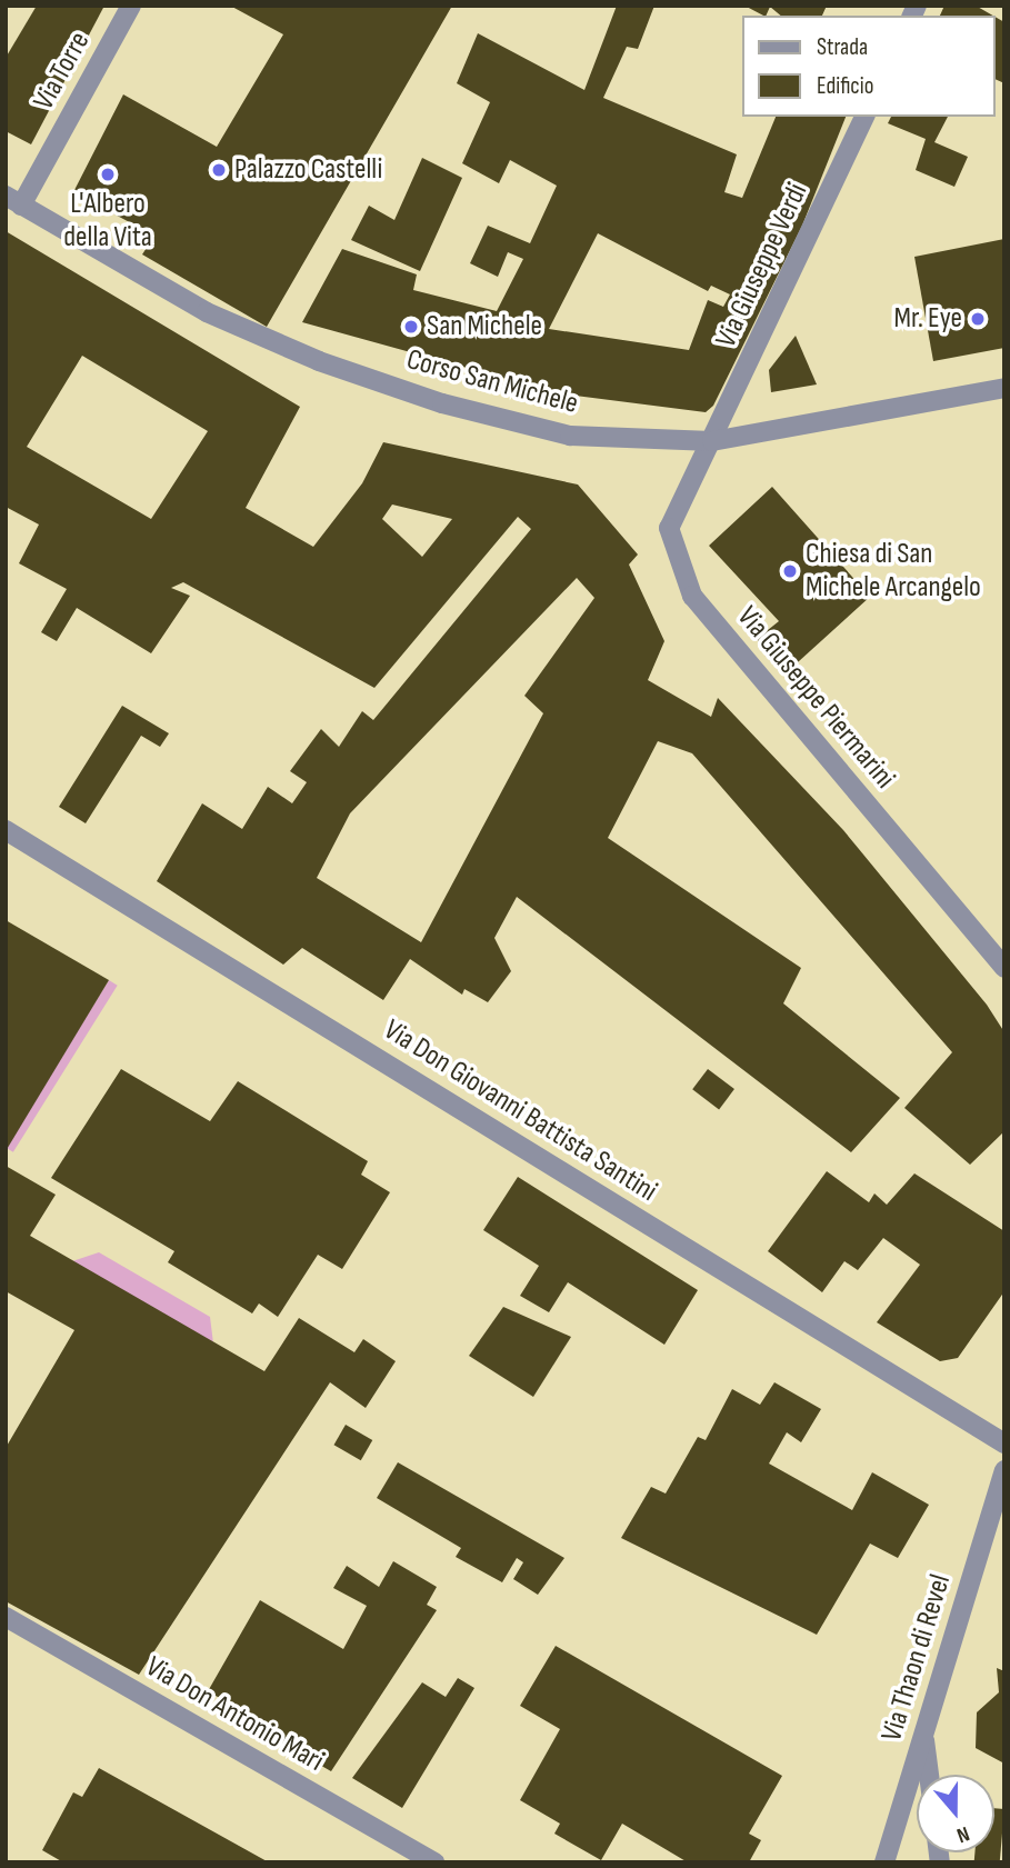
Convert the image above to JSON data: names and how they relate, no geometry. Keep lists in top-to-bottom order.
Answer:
{
  "streets": {
    "street": [
      "Via Torre",
      "Via Giuseppe Verdi",
      "Corso San Michele",
      "Via Giuseppe Piermarini",
      "Via Don Giovanni Battista Santini",
      "Via Thaon di Revel",
      "Via Don Antonio Mari"
    ]
  },
  "crossings": [
    ["Via Torre", "Corso San Michele"],
    ["Via Giuseppe Verdi", "Corso San Michele"],
    ["Via Giuseppe Verdi", "Via Giuseppe Piermarini"],
    ["Corso San Michele", "Via Giuseppe Piermarini"]
  ],
  "places": [
    "Palazzo Castelli",
    "L'Albero della Vita",
    "Mr. Eye",
    "San Michele",
    "Chiesa di San Michele Arcangelo"
  ],
  "legend": ["Strada", "Edificio"],
  "north": "bottom"
}
